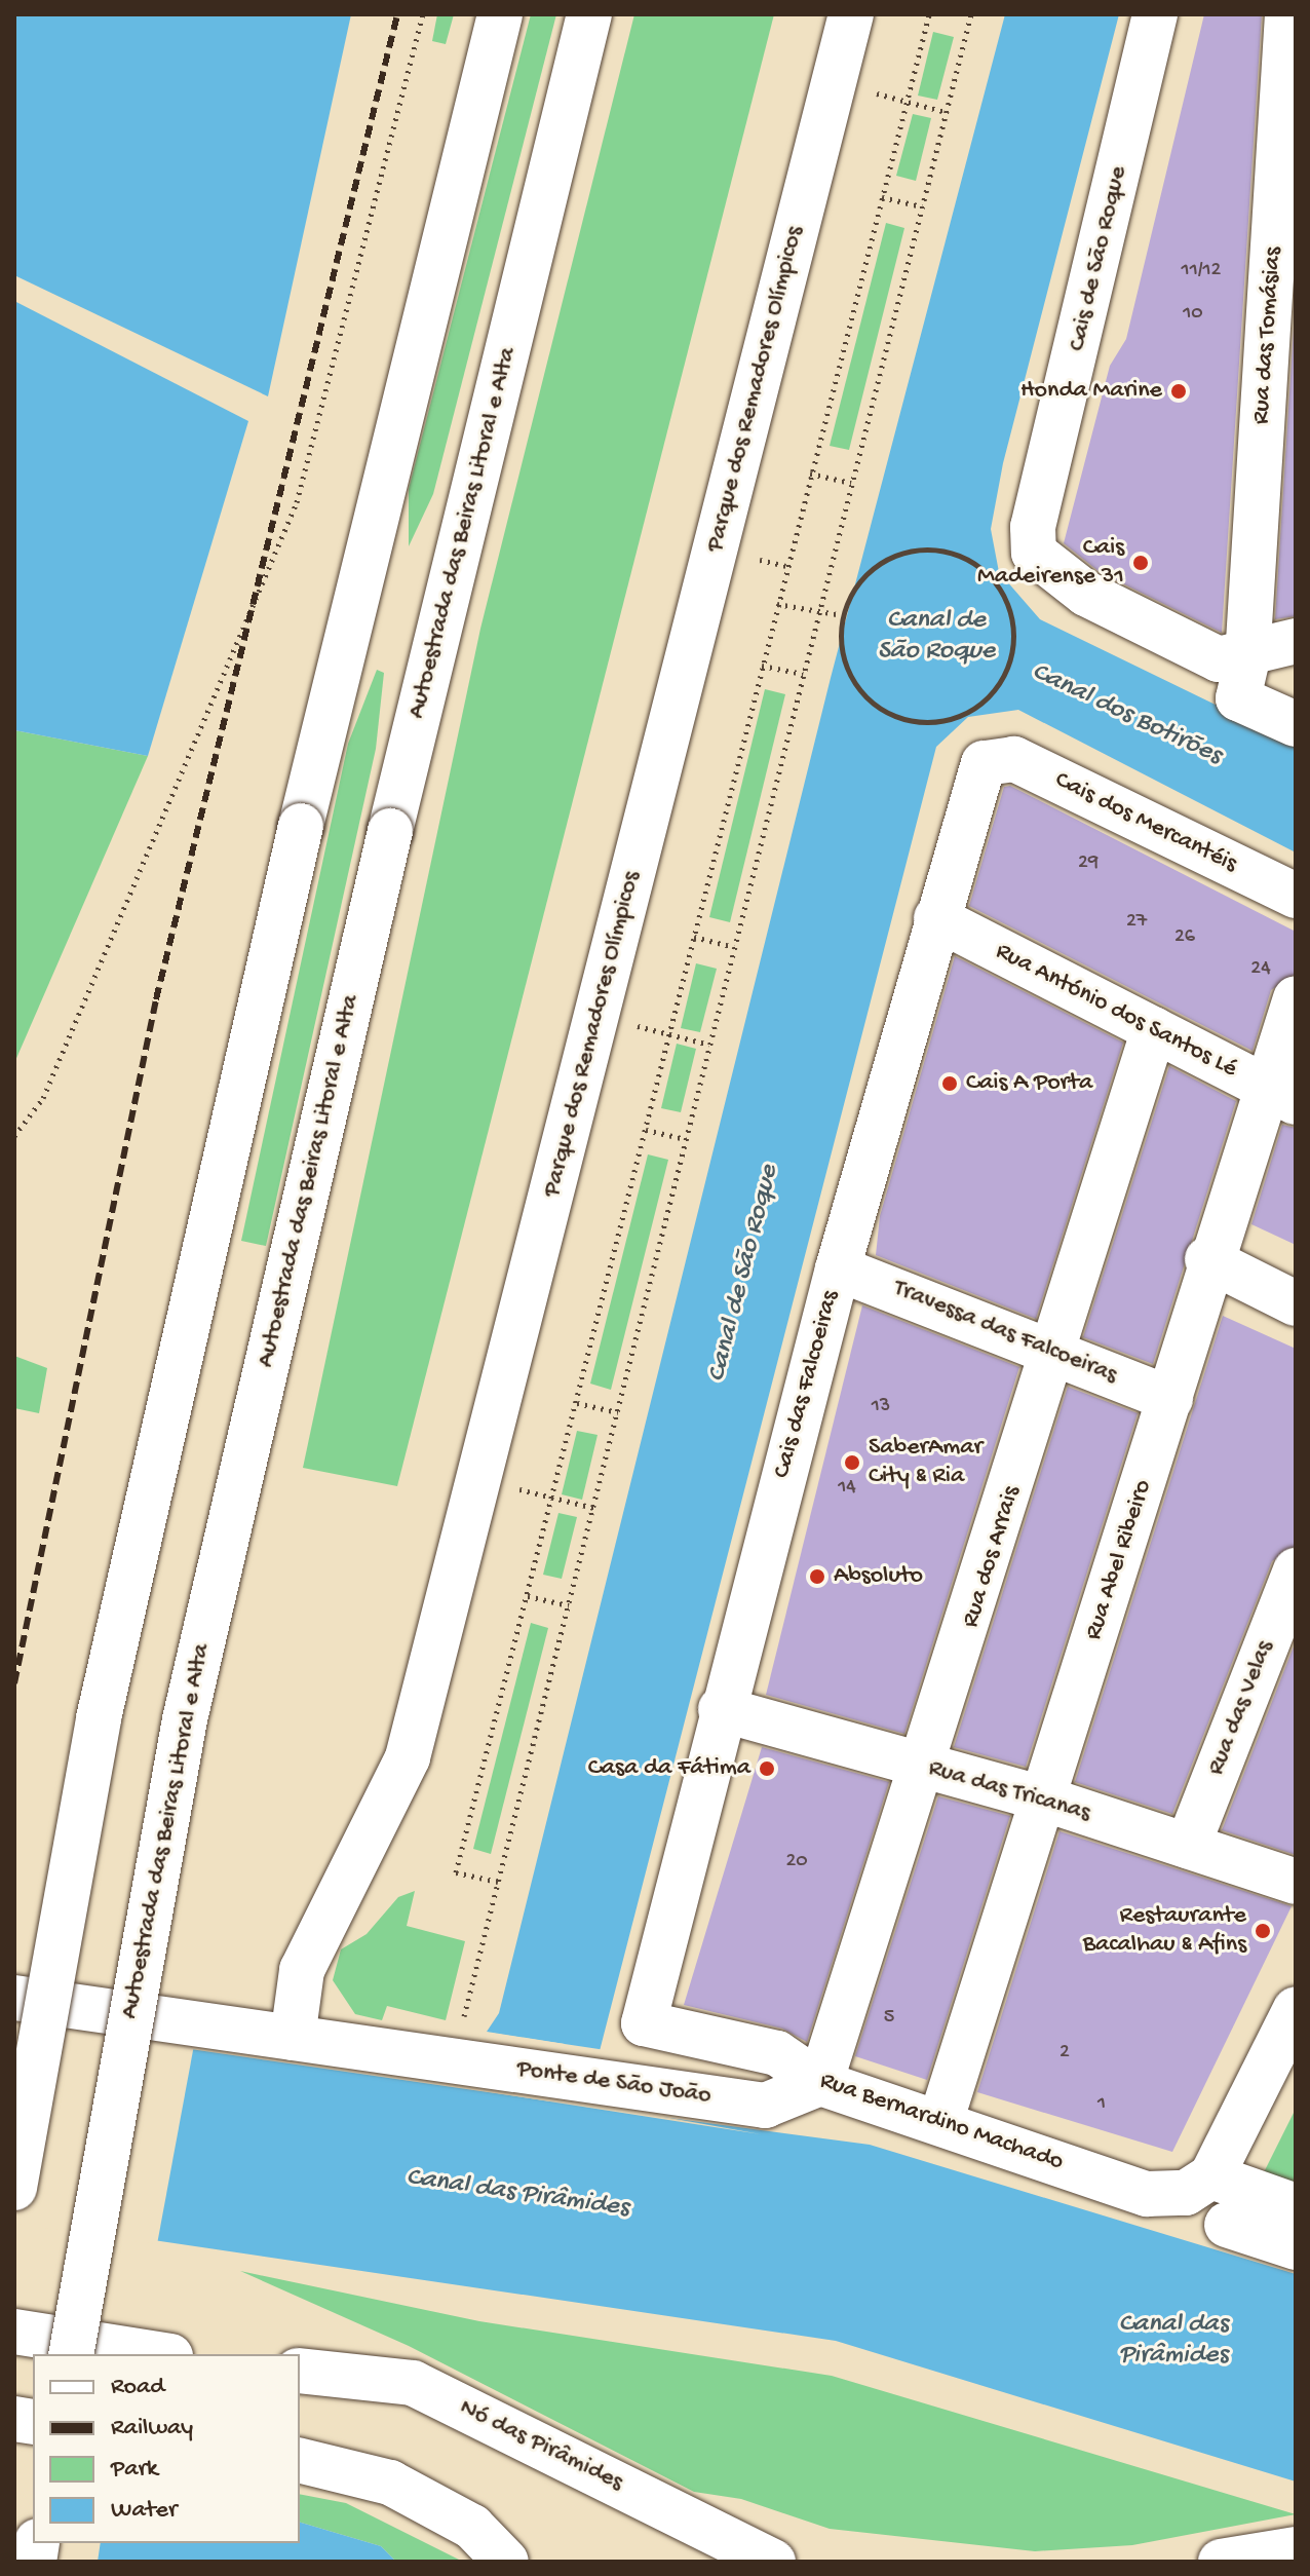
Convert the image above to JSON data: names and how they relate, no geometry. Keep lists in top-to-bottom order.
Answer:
{
  "streets": {
    "main road": [
      "Cais de São Roque",
      "Rua das Tomásias",
      "Parque dos Remadores Olímpicos",
      "Autoestrada das Beiras Litoral e Alta",
      "Cais dos Mercantéis",
      "Rua António dos Santos Lé",
      "Travessa das Falcoeiras",
      "Cais das Falcoeiras",
      "Rua dos Arrais",
      "Rua Abel Ribeiro",
      "Rua das Velas",
      "Rua das Tricanas",
      "Ponte de São João",
      "Rua Bernardino Machado",
      "Nó das Pirâmides"
    ]
  },
  "crossings": [
    ["Cais de São Roque", "Rua das Tomásias"],
    ["Parque dos Remadores Olímpicos", "Ponte de São João"],
    ["Cais dos Mercantéis", "Cais das Falcoeiras"],
    ["Rua António dos Santos Lé", "Cais das Falcoeiras"],
    ["Rua António dos Santos Lé", "Rua dos Arrais"],
    ["Rua António dos Santos Lé", "Rua Abel Ribeiro"],
    ["Travessa das Falcoeiras", "Cais das Falcoeiras"],
    ["Travessa das Falcoeiras", "Rua dos Arrais"],
    ["Travessa das Falcoeiras", "Rua Abel Ribeiro"],
    ["Cais das Falcoeiras", "Rua das Tricanas"],
    ["Cais das Falcoeiras", "Rua Bernardino Machado"],
    ["Rua dos Arrais", "Rua das Tricanas"],
    ["Rua dos Arrais", "Ponte de São João"],
    ["Rua dos Arrais", "Rua Bernardino Machado"],
    ["Rua Abel Ribeiro", "Rua das Tricanas"],
    ["Rua Abel Ribeiro", "Rua Bernardino Machado"],
    ["Rua das Velas", "Rua das Tricanas"],
    ["Ponte de São João", "Rua Bernardino Machado"]
  ],
  "water": ["Canal de São Roque", "Canal dos Botirões", "Canal das Pirâmides"],
  "places": [
    "Honda Marine",
    "Cais Madeirense 31",
    "Cais A Porta",
    "SaberAmar City & Ria",
    "Absoluto",
    "Casa da Fátima",
    "Restaurante Bacalhau & Afins"
  ],
  "house_numbers": [
    "11/12",
    "10",
    "29",
    "27",
    "26",
    "24",
    "13",
    "14",
    "20",
    "5",
    "2",
    "1"
  ],
  "legend": [
    "Road",
    "Railway",
    "Park",
    "Water"
  ]
}
